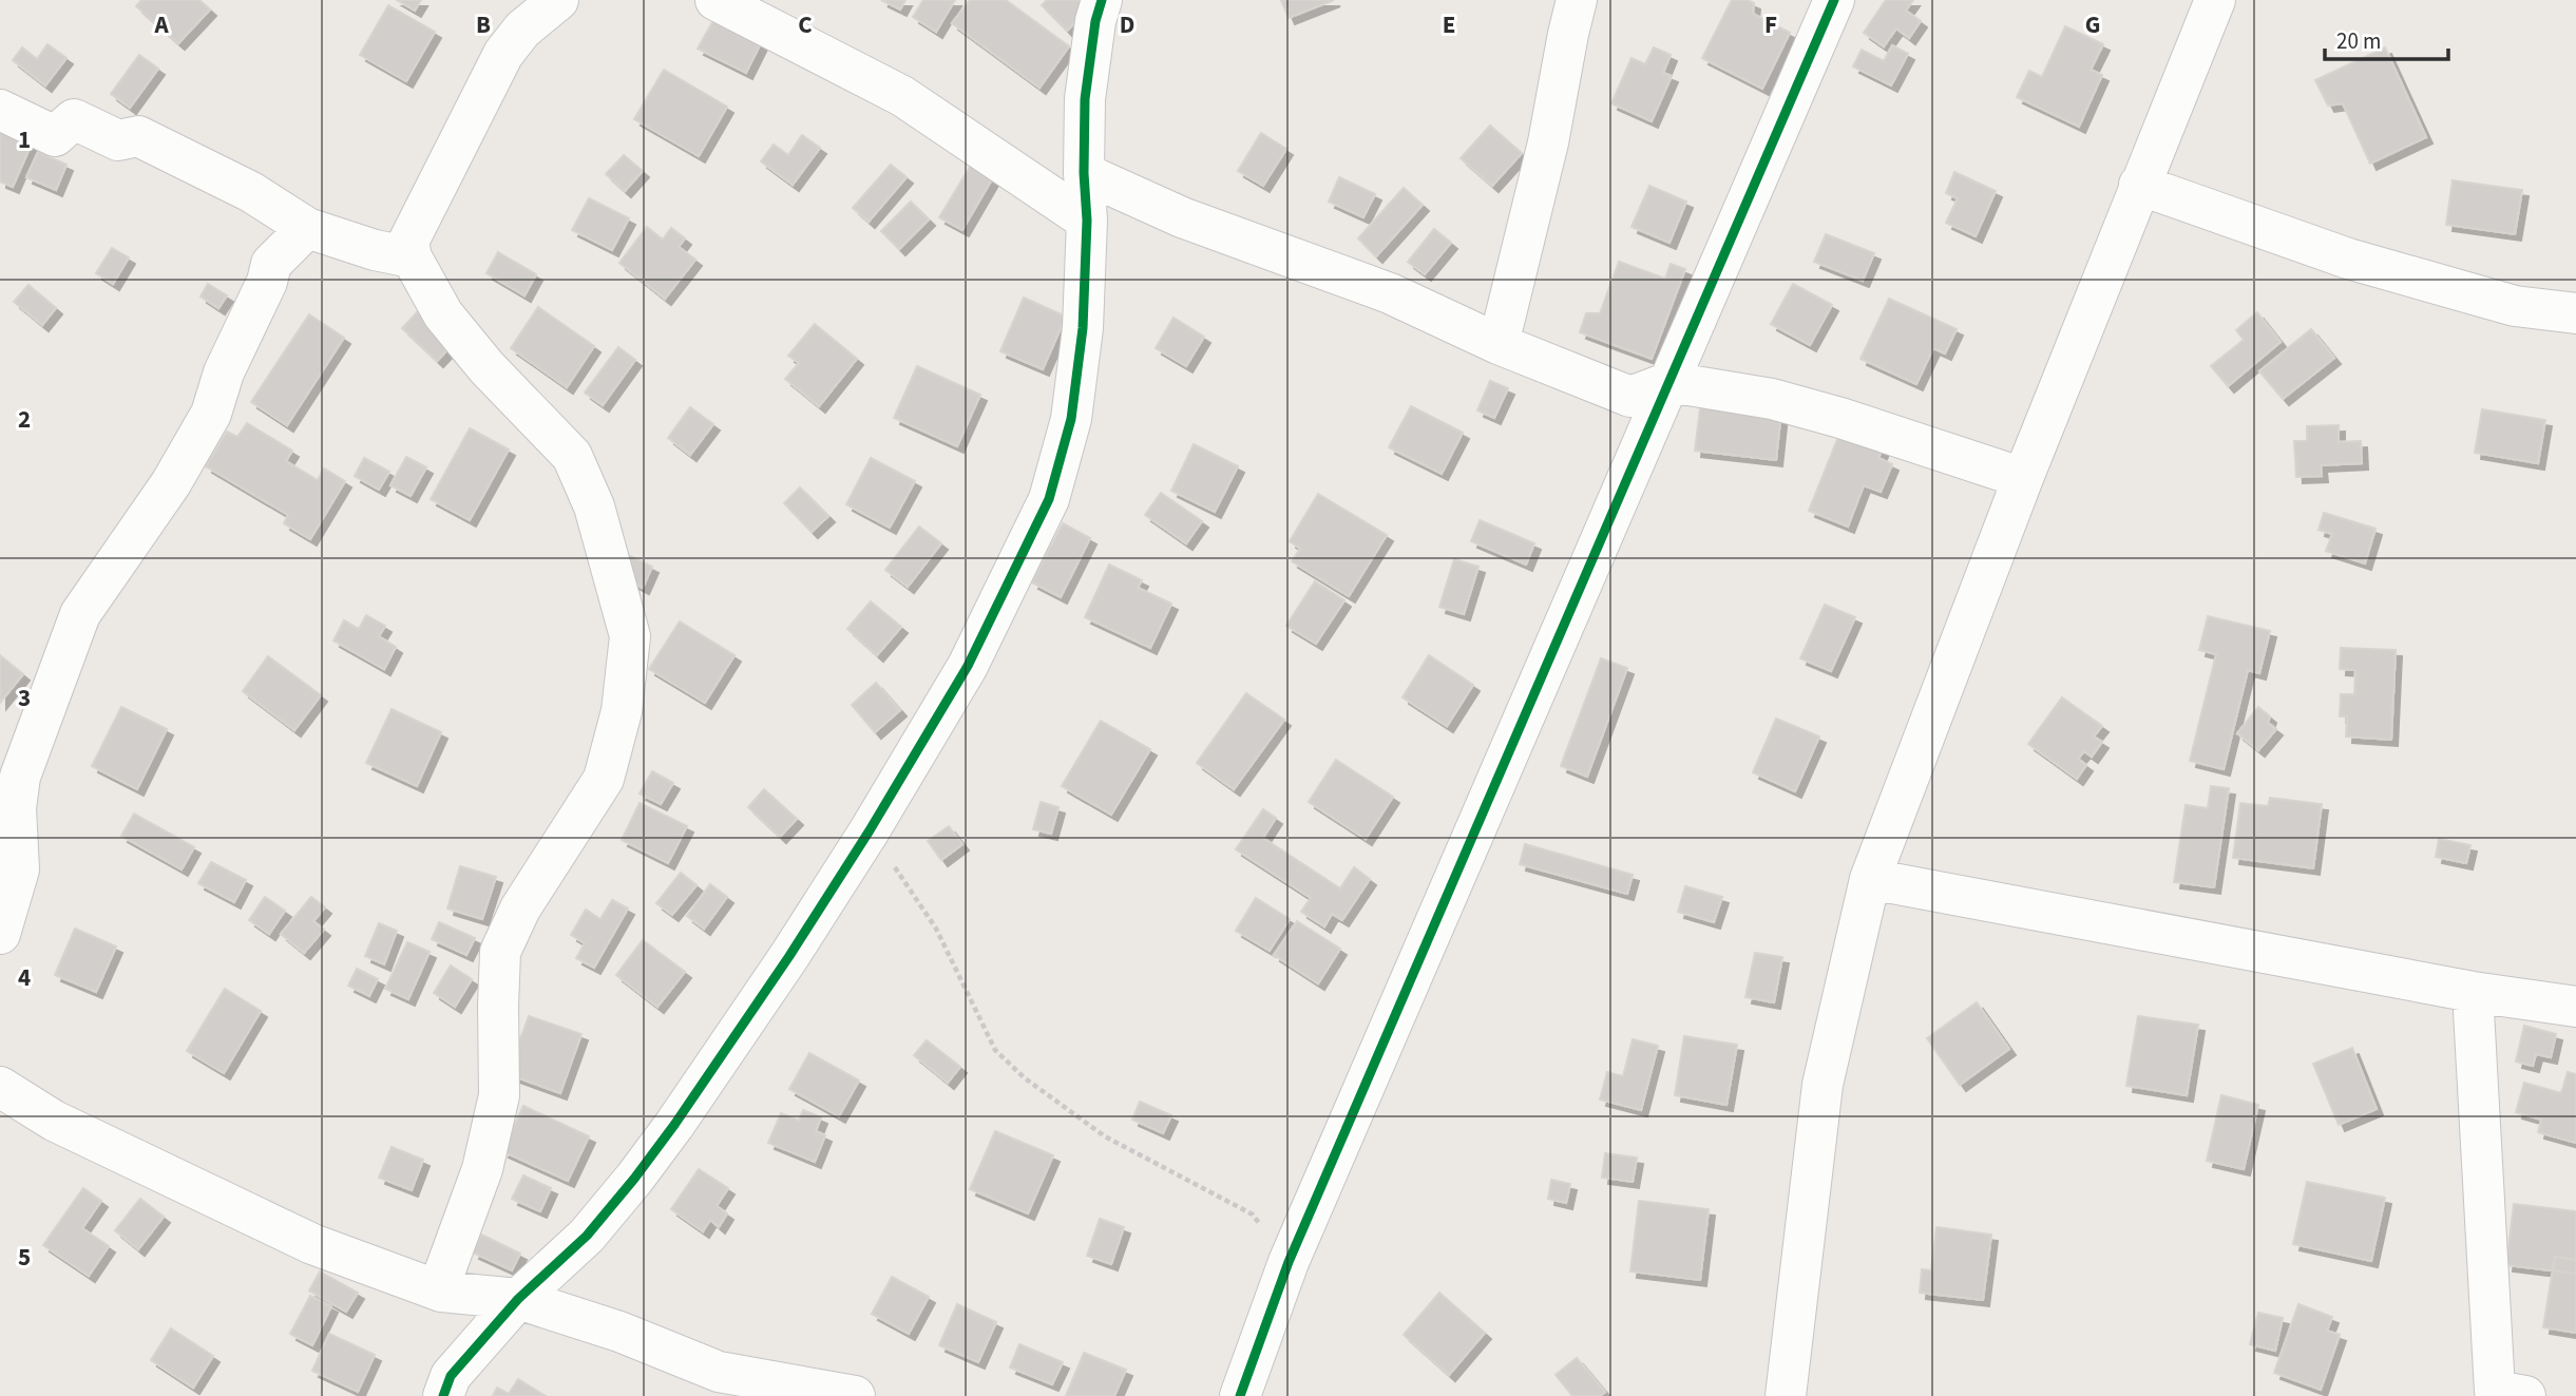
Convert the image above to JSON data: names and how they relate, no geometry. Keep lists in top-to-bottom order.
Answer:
{
  "scale_bar": "20 m",
  "grid": {
    "columns": [
      "A",
      "B",
      "C",
      "D",
      "E",
      "F",
      "G"
    ],
    "rows": [
      "1",
      "2",
      "3",
      "4",
      "5"
    ]
  }
}
